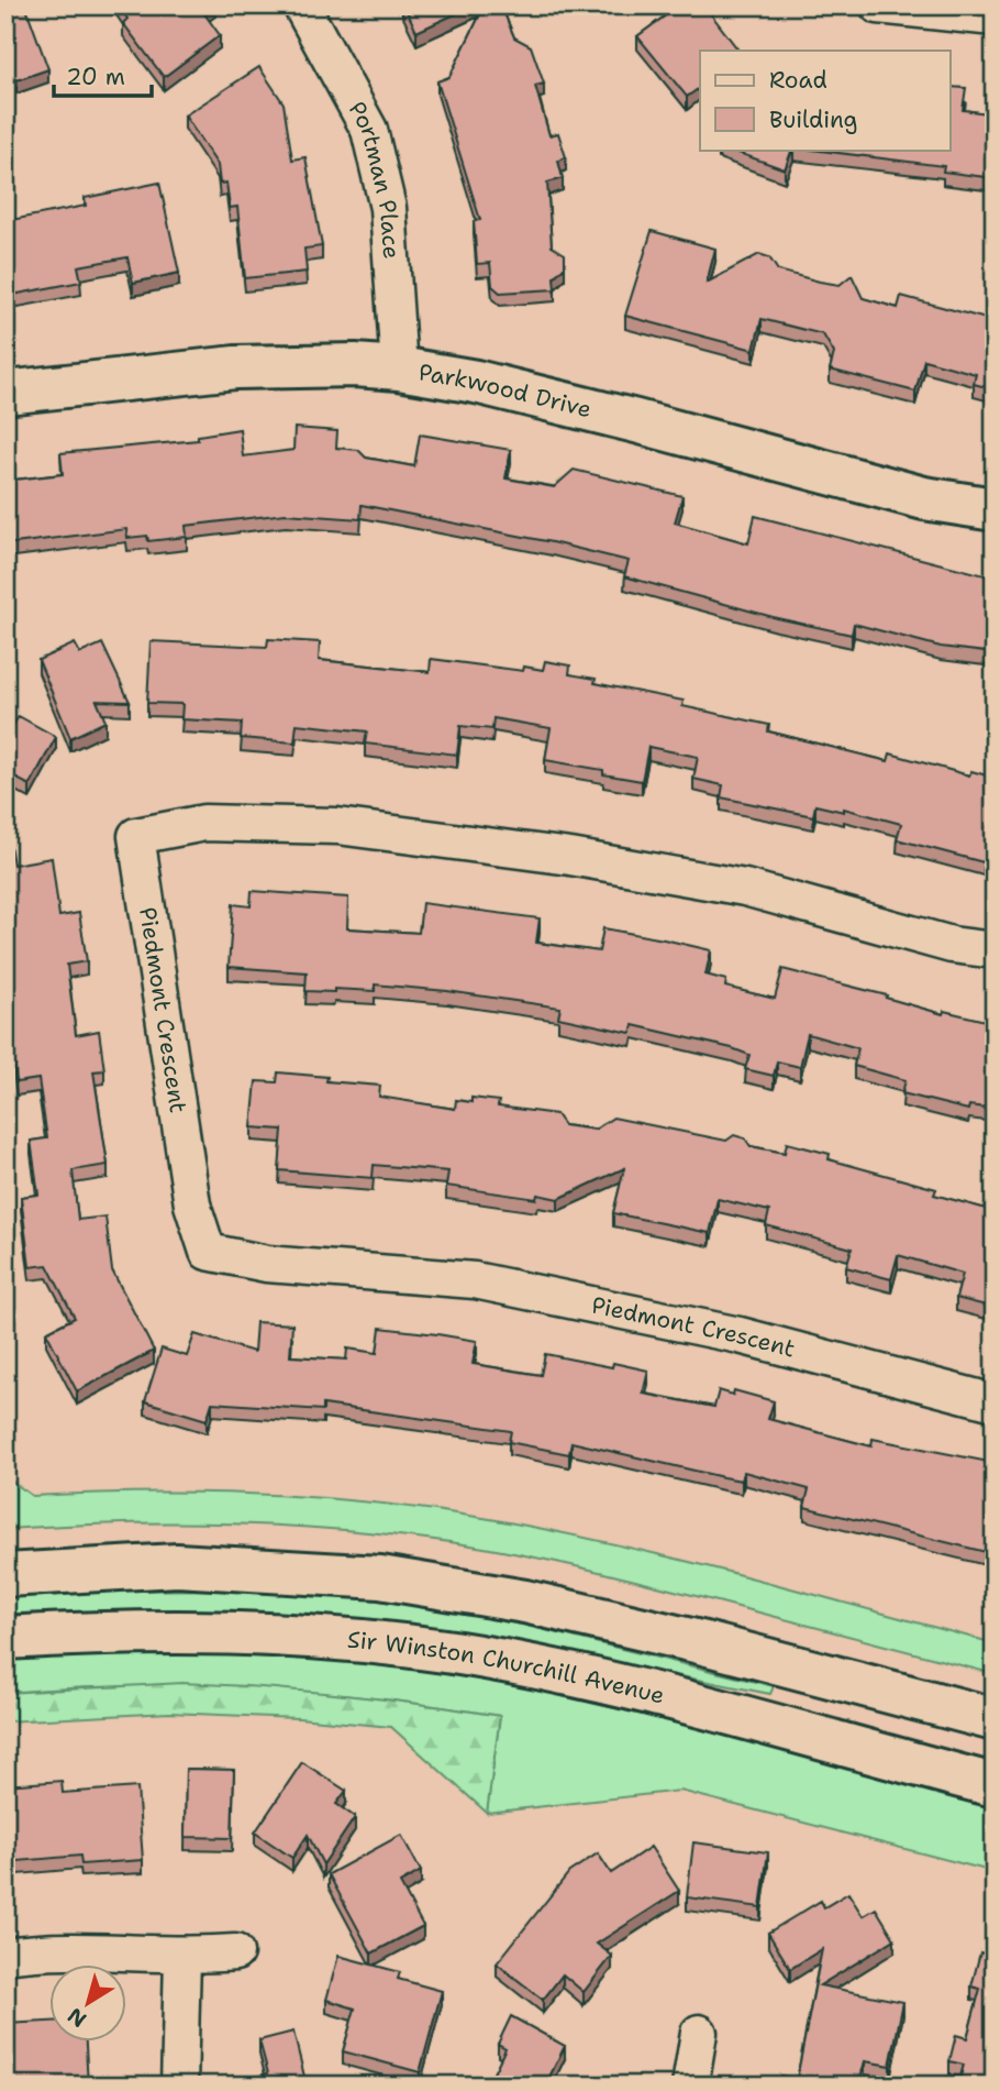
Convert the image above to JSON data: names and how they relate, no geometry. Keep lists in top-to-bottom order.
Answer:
{
  "streets": {
    "main road": ["Parkwood Drive", "Sir Winston Churchill Avenue"],
    "street": ["Portman Place", "Piedmont Crescent"]
  },
  "crossings": [
    ["Portman Place", "Parkwood Drive"]
  ],
  "legend": ["Road", "Building"],
  "scale_bar": "20 m",
  "north": "bottom left"
}
